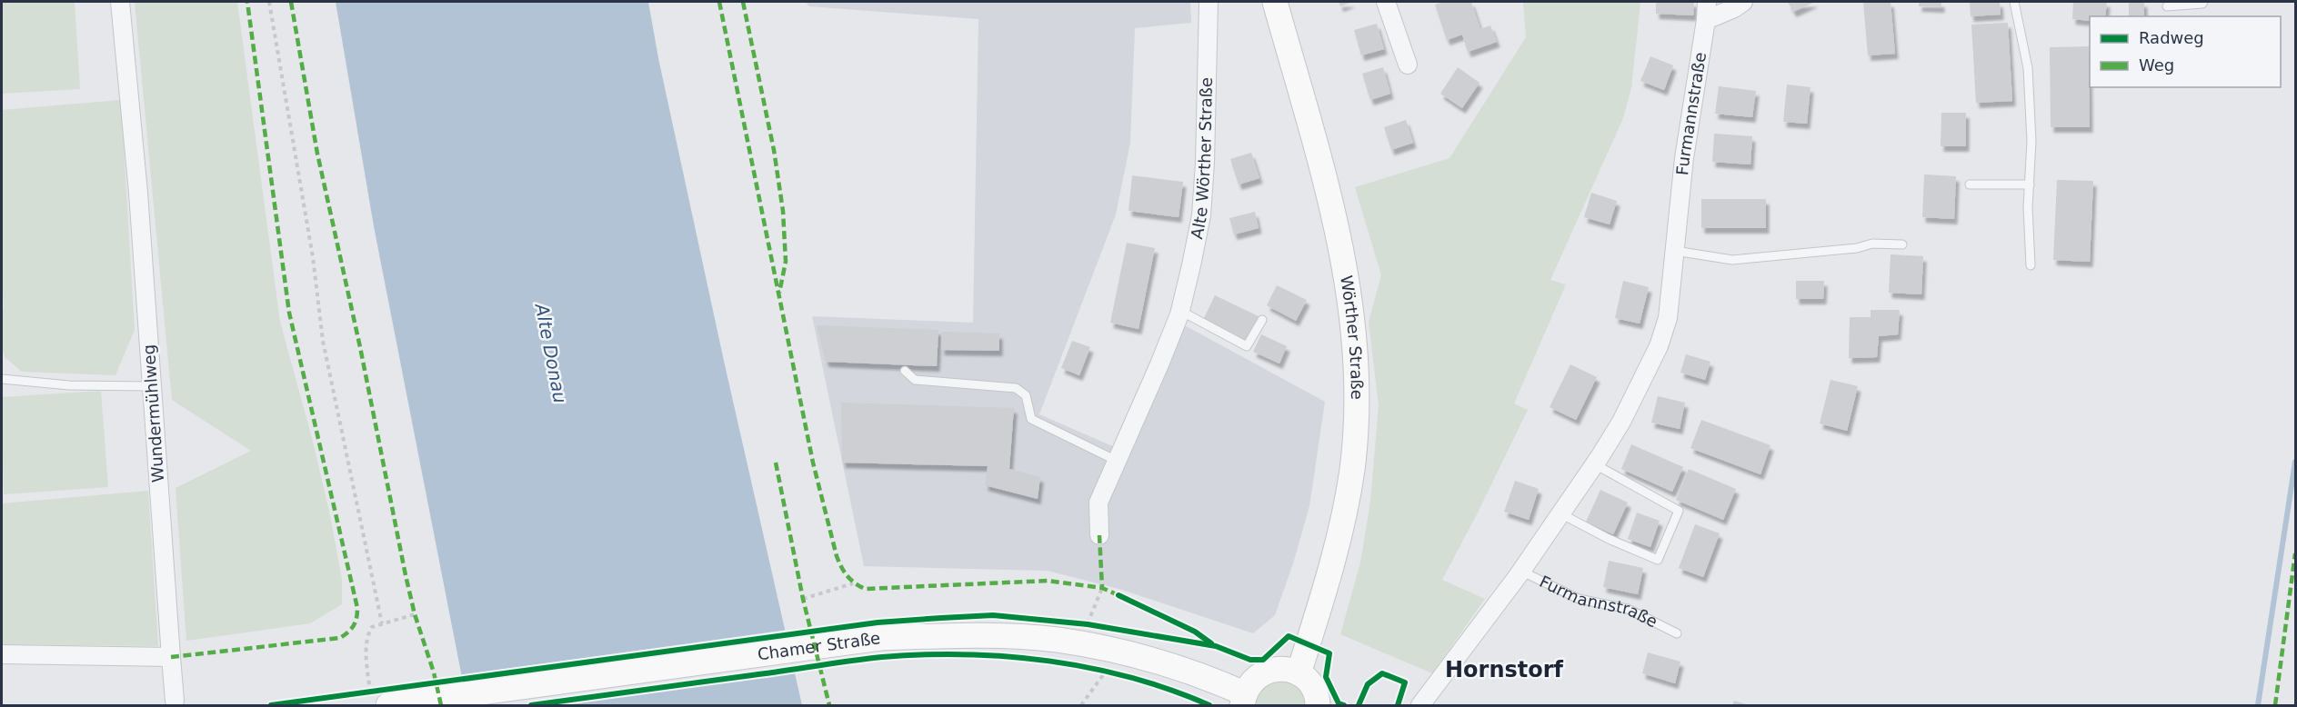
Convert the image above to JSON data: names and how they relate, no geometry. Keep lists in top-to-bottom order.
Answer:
{
  "streets": {
    "main road": ["Wörther Straße", "Chamer Straße"],
    "street": ["Furmannstraße", "Alte Wörther Straße", "Wundermühlweg"]
  },
  "crossings": [
    ["Wörther Straße", "Chamer Straße"]
  ],
  "districts": ["Hornstorf"],
  "water": ["Alte Donau"],
  "legend": ["Radweg", "Weg"]
}
